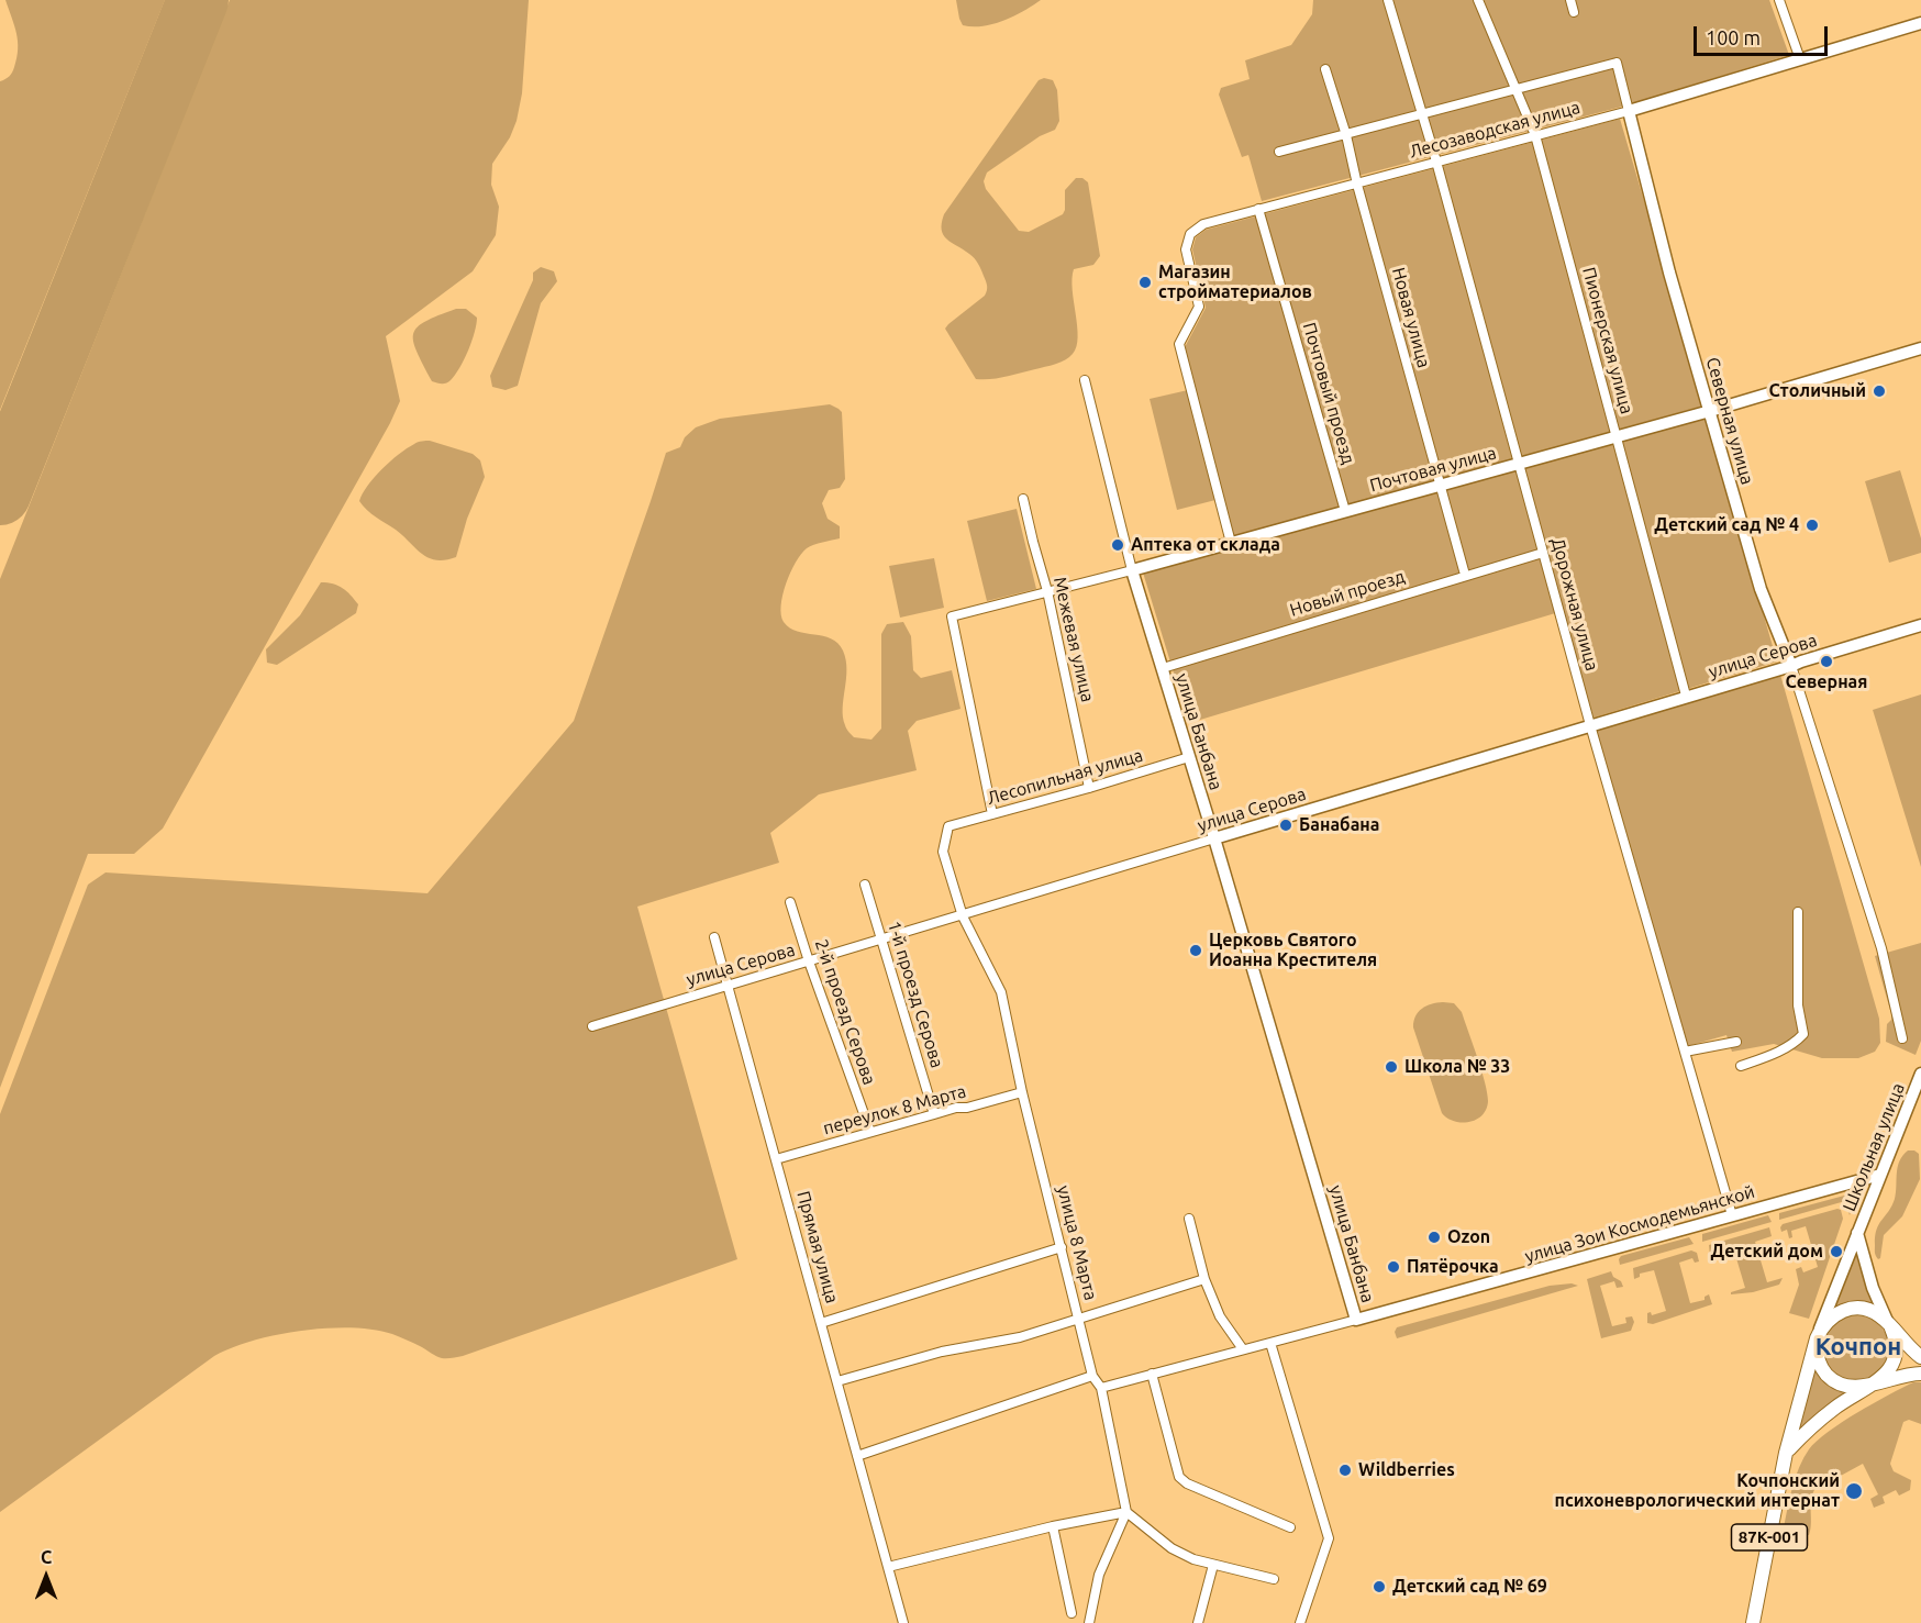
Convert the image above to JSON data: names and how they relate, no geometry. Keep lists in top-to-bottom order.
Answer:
{
  "streets": {
    "main road": ["87К-001"],
    "street": [
      "Лесозаводская улица",
      "Новая улица",
      "Пионерская улица",
      "Почтовый проезд",
      "Северная улица",
      "Почтовая улица",
      "Новый проезд",
      "Дорожная улица",
      "Межевая улица",
      "улица Серова",
      "улица Банбана",
      "Лесопильная улица",
      "1-й проезд Серова",
      "2-й проезд Серова",
      "переулок 8 Марта",
      "Школьная улица",
      "улица Зои Космодемьянской",
      "улица 8 Марта",
      "Прямая улица"
    ]
  },
  "crossings": [
    ["Лесозаводская улица", "Новая улица"],
    ["Лесозаводская улица", "Пионерская улица"],
    ["Лесозаводская улица", "Почтовый проезд"],
    ["Лесозаводская улица", "Северная улица"],
    ["Лесозаводская улица", "Почтовая улица"],
    ["Лесозаводская улица", "Дорожная улица"],
    ["Новая улица", "Почтовая улица"],
    ["Новая улица", "Новый проезд"],
    ["Пионерская улица", "Почтовая улица"],
    ["Пионерская улица", "улица Серова"],
    ["Почтовый проезд", "Почтовая улица"],
    ["Северная улица", "Почтовая улица"],
    ["Северная улица", "улица Серова"],
    ["Почтовая улица", "Дорожная улица"],
    ["Почтовая улица", "Межевая улица"],
    ["Почтовая улица", "улица Банбана"],
    ["Почтовая улица", "Лесопильная улица"],
    ["Новый проезд", "Дорожная улица"],
    ["Новый проезд", "улица Банбана"],
    ["Дорожная улица", "улица Серова"],
    ["Дорожная улица", "улица Зои Космодемьянской"],
    ["Межевая улица", "Лесопильная улица"],
    ["улица Серова", "улица Банбана"],
    ["улица Серова", "1-й проезд Серова"],
    ["улица Серова", "2-й проезд Серова"],
    ["улица Серова", "улица 8 Марта"],
    ["улица Серова", "Прямая улица"],
    ["улица Банбана", "Лесопильная улица"],
    ["улица Банбана", "улица Зои Космодемьянской"],
    ["Лесопильная улица", "улица 8 Марта"],
    ["1-й проезд Серова", "переулок 8 Марта"],
    ["2-й проезд Серова", "переулок 8 Марта"],
    ["переулок 8 Марта", "улица 8 Марта"],
    ["переулок 8 Марта", "Прямая улица"],
    ["Школьная улица", "улица Зои Космодемьянской"],
    ["Школьная улица", "87К-001"],
    ["улица Зои Космодемьянской", "улица 8 Марта"]
  ],
  "districts": ["Кочпон"],
  "places": [
    "Магазин стройматериалов",
    "Столичный",
    "Детский сад № 4",
    "Аптека от склада",
    "Северная",
    "Банабана",
    "Церковь Святого Иоанна Крестителя",
    "Школа № 33",
    "Ozon",
    "Детский дом",
    "Пятёрочка",
    "Wildberries",
    "Кочпонский психоневрологический интернат",
    "Детский сад № 69"
  ],
  "scale_bar": "100 m",
  "north": "top"
}
